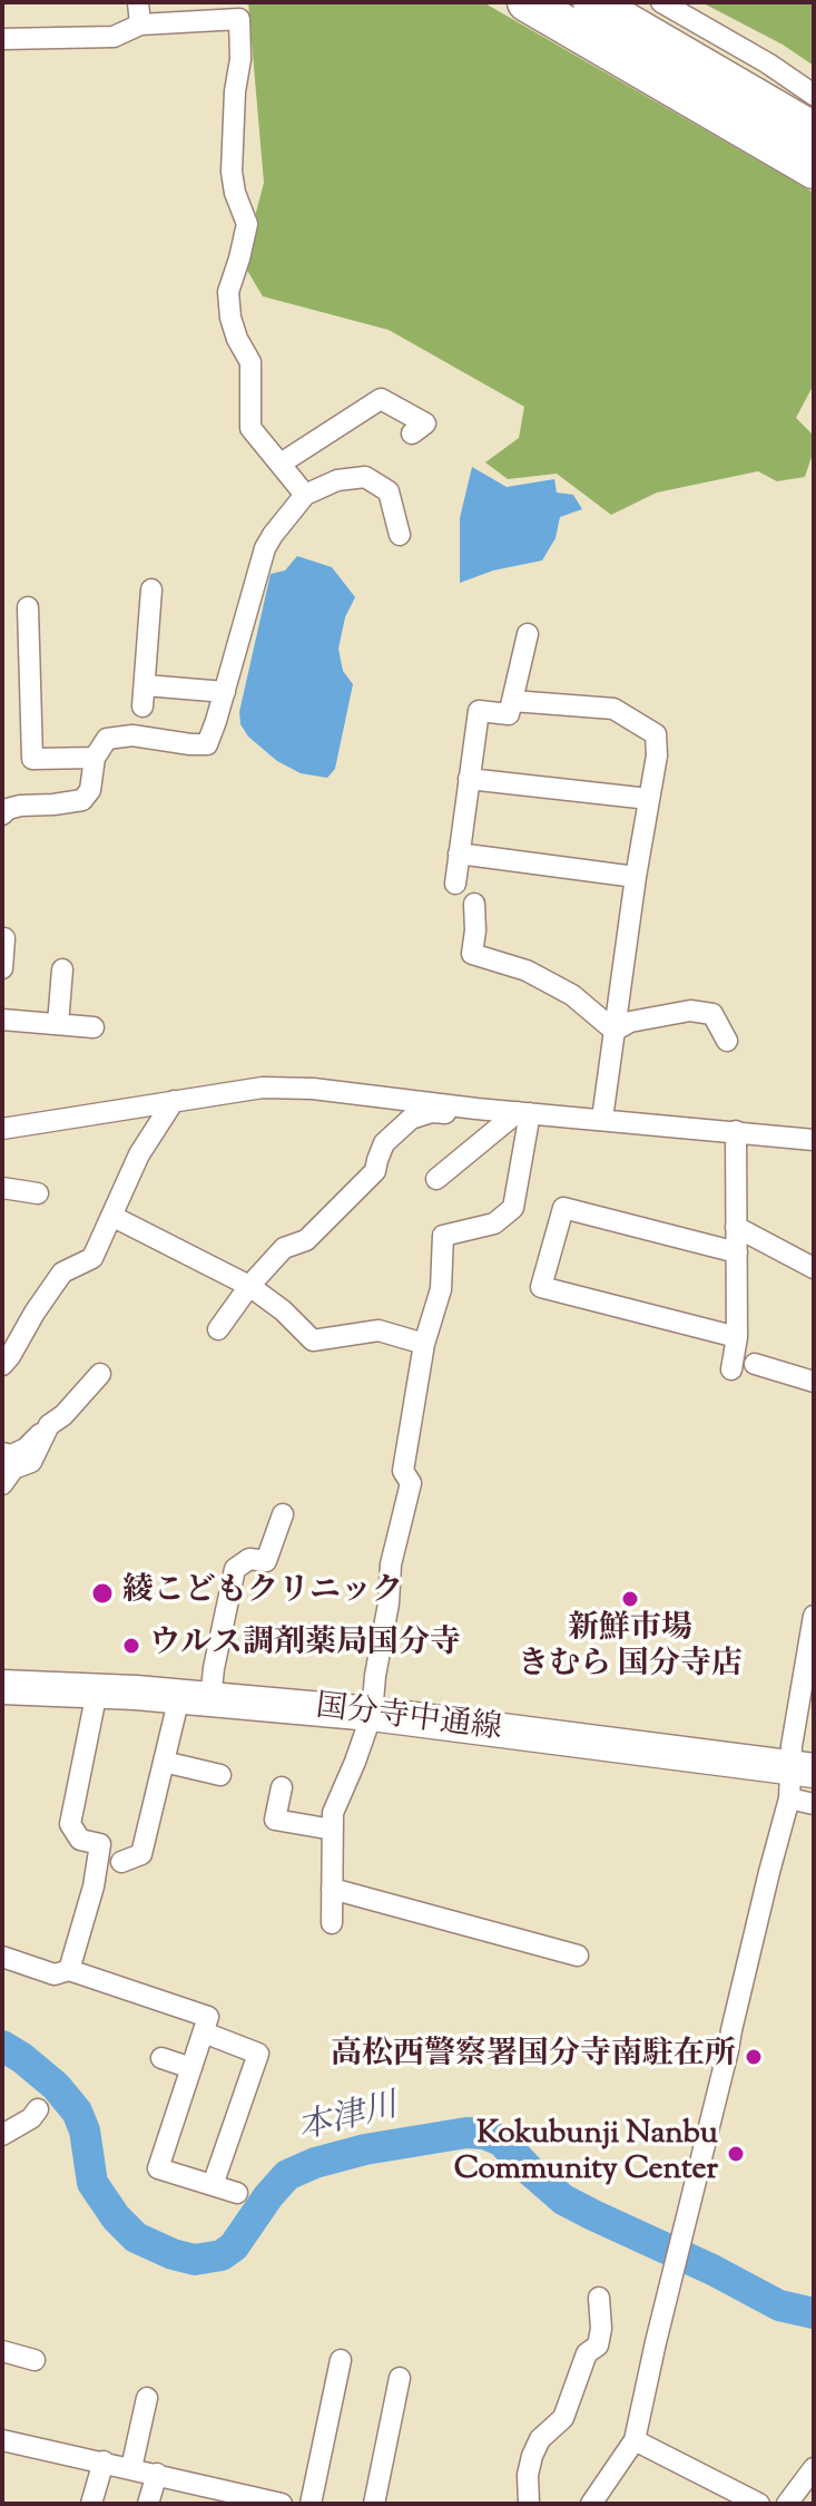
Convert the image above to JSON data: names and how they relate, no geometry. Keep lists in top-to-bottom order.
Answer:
{
  "streets": {
    "main road": ["国分寺中通線"]
  },
  "water": ["本津川"],
  "places": [
    "綾こどもクリニック",
    "新鮮市場 きむら 国分寺店",
    "ウルス調剤薬局国分寺",
    "高松西警察署国分寺南駐在所",
    "Kokubunji Nanbu Community Center"
  ]
}
